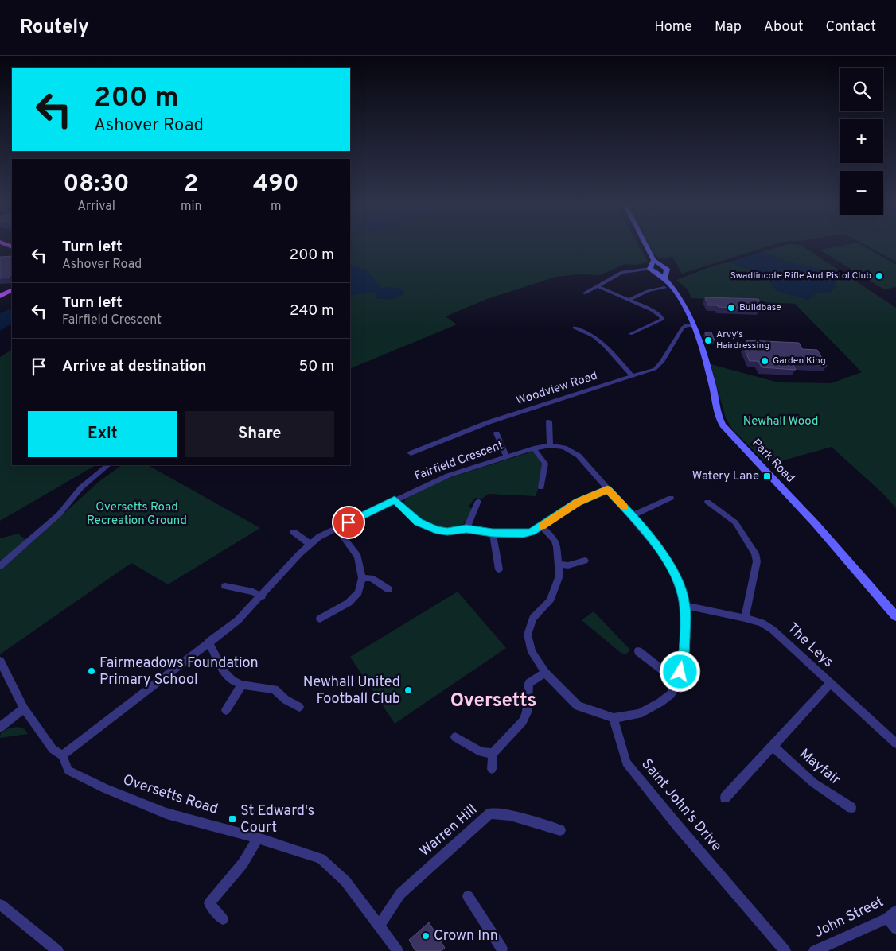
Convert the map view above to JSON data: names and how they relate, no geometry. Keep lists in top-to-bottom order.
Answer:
{
  "streets": {
    "main road": ["Park Road"],
    "street": [
      "Woodview Road",
      "Fairfield Crescent",
      "The Leys",
      "Mayfair",
      "Oversetts Road",
      "Saint John's Drive",
      "Warren Hill",
      "John Street"
    ]
  },
  "crossings": [
    ["Woodview Road", "Park Road"],
    ["Fairfield Crescent", "The Leys"],
    ["Fairfield Crescent", "Oversetts Road"],
    ["Fairfield Crescent", "Saint John's Drive"],
    ["Oversetts Road", "Warren Hill"]
  ],
  "districts": ["Oversetts"],
  "parks": ["Newhall Wood", "Oversetts Road Recreation Ground"],
  "places": {
    "other": [
      "Swadlincote Rifle And Pistol Club",
      "Buildbase",
      "Arvy's Hairdressing",
      "Garden King",
      "Fairmeadows Foundation Primary School",
      "Newhall United Football Club",
      "Crown Inn"
    ],
    "transit": ["Watery Lane", "St Edward's Court"]
  },
  "page": {
    "header": "Routely",
    "nav": [
      "Home",
      "Map",
      "About",
      "Contact"
    ],
    "map_buttons": ["+", "−"],
    "turn": ["200 m", "Ashover Road"],
    "eta": [
      "08:30",
      "Arrival",
      "2",
      "min",
      "490",
      "m"
    ],
    "list": [
      {
        "name": "Turn left",
        "note": "Ashover Road",
        "value": "200 m"
      },
      {
        "name": "Turn left",
        "note": "Fairfield Crescent",
        "value": "240 m"
      },
      {
        "name": "Arrive at destination",
        "value": "50 m"
      }
    ],
    "buttons": ["Exit", "Share"]
  }
}
